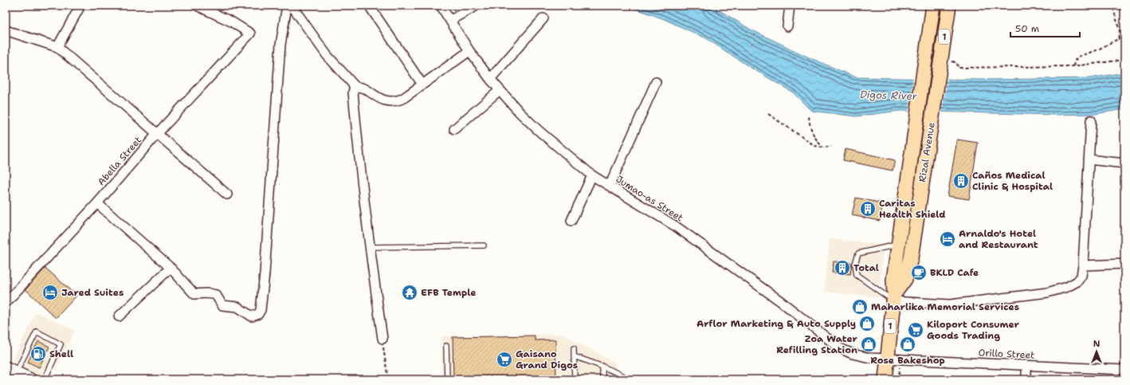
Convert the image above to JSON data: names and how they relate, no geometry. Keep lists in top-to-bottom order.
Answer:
{
  "streets": {
    "main road": ["1", "Rizal Avenue"],
    "street": ["Abella Street", "Jumao-as Street", "Orillo Street"]
  },
  "crossings": [
    ["Rizal Avenue", "Jumao-as Street"],
    ["Rizal Avenue", "Orillo Street"],
    ["Jumao-as Street", "Orillo Street"]
  ],
  "water": ["Digos River"],
  "places": {
    "building": ["Caños Medical Clinic & Hospital", "Caritas Health Shield", "Total"],
    "hotel": ["Arnaldo's Hotel and Restaurant", "Jared Suites"],
    "cafe": ["BKLD Cafe"],
    "temple": ["EFB Temple"],
    "shop": [
      "Maharlika Memorial Services",
      "Arflor Marketing & Auto Supply",
      "Zoa Water Refilling Station",
      "Rose Bakeshop"
    ],
    "supermarket": ["Kiloport Consumer Goods Trading", "Gaisano Grand Digos"],
    "fuel station": ["Shell"]
  },
  "scale_bar": "50 m",
  "north": "top"
}
